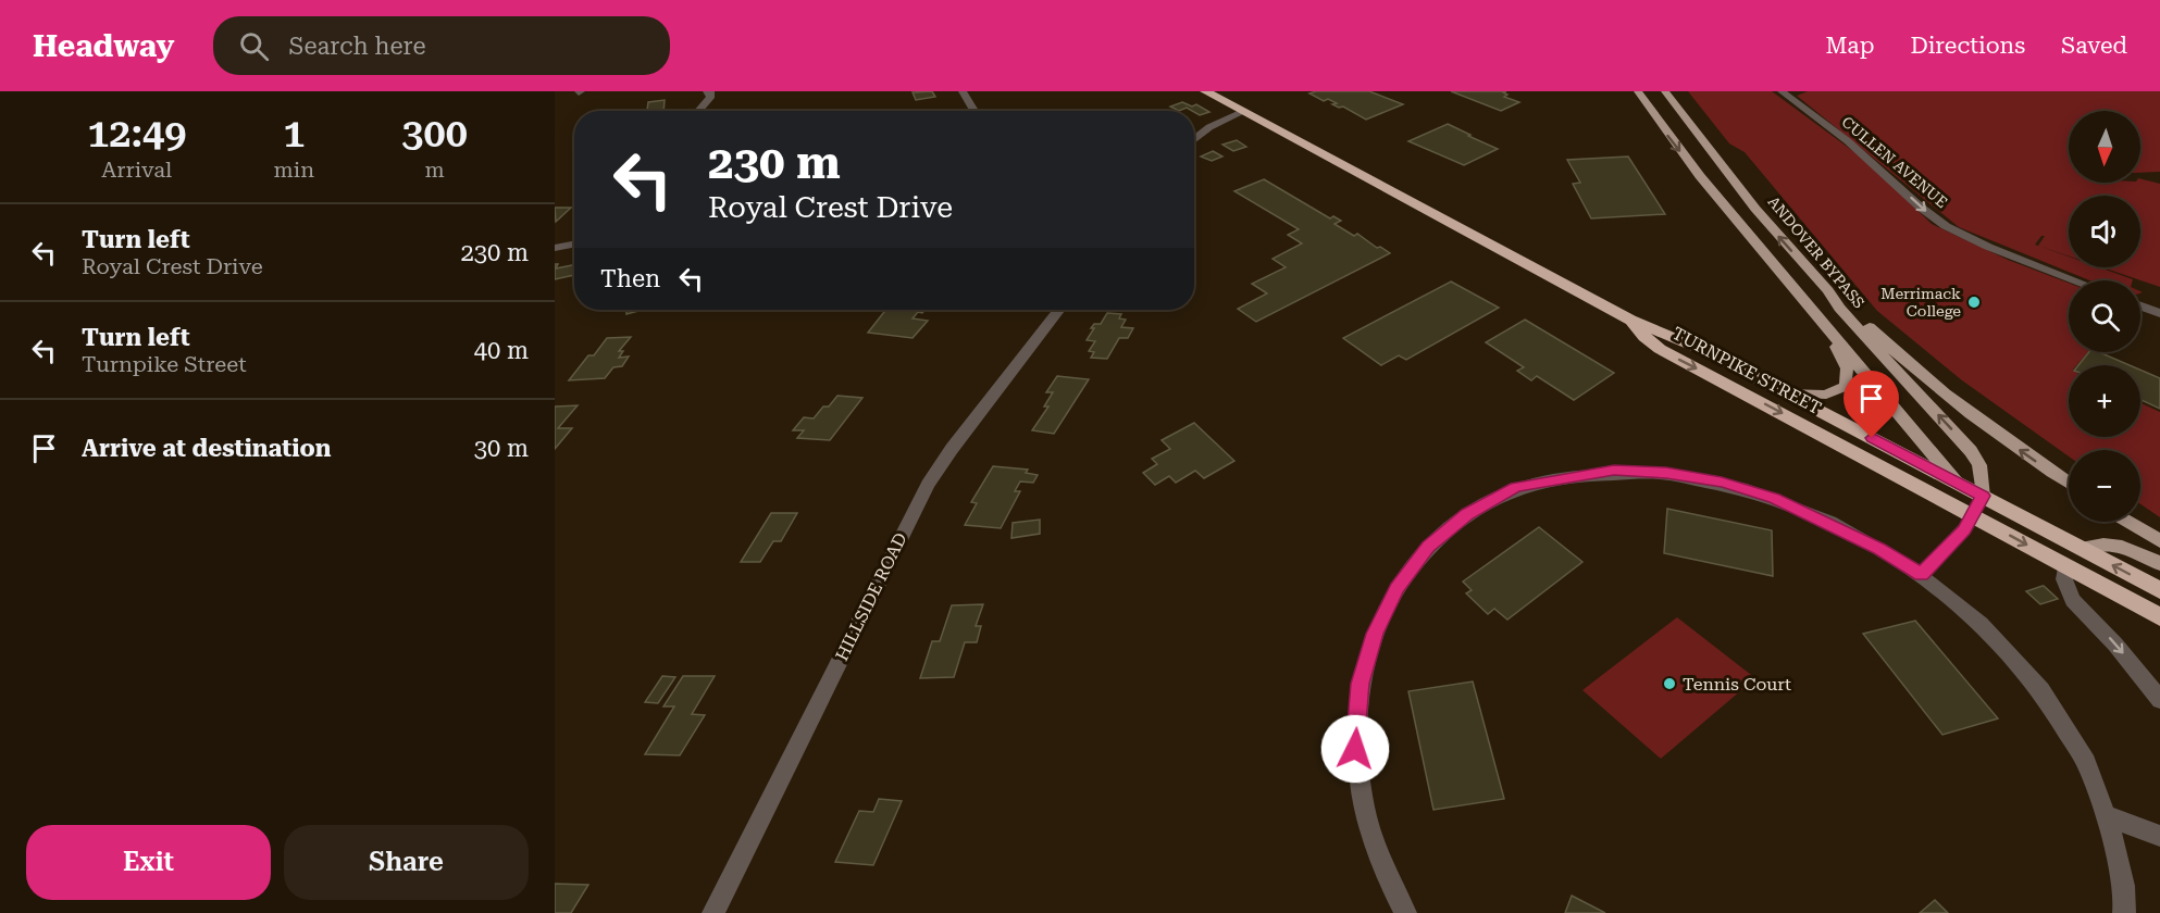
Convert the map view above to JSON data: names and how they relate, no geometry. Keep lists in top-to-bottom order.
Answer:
{
  "streets": {
    "highway": ["TURNPIKE STREET"],
    "main road": ["ANDOVER BYPASS"],
    "street": ["CULLEN AVENUE", "HILLSIDE ROAD"]
  },
  "crossings": [
    ["ANDOVER BYPASS", "TURNPIKE STREET"]
  ],
  "one_way": ["CULLEN AVENUE"],
  "places": ["Merrimack College", "Tennis Court"],
  "north": "bottom",
  "page": {
    "header": "Headway",
    "search": "Search here",
    "nav": ["Map", "Directions", "Saved"],
    "eta": [
      "12:49",
      "Arrival",
      "1",
      "min",
      "300",
      "m"
    ],
    "map_buttons": ["+", "−"],
    "turn": ["230 m", "Royal Crest Drive"],
    "list": [
      {
        "name": "Turn left",
        "note": "Royal Crest Drive",
        "value": "230 m"
      },
      {
        "name": "Turn left",
        "note": "Turnpike Street",
        "value": "40 m"
      },
      {
        "name": "Arrive at destination",
        "value": "30 m"
      }
    ],
    "then": "Then",
    "buttons": ["Exit", "Share"]
  }
}
